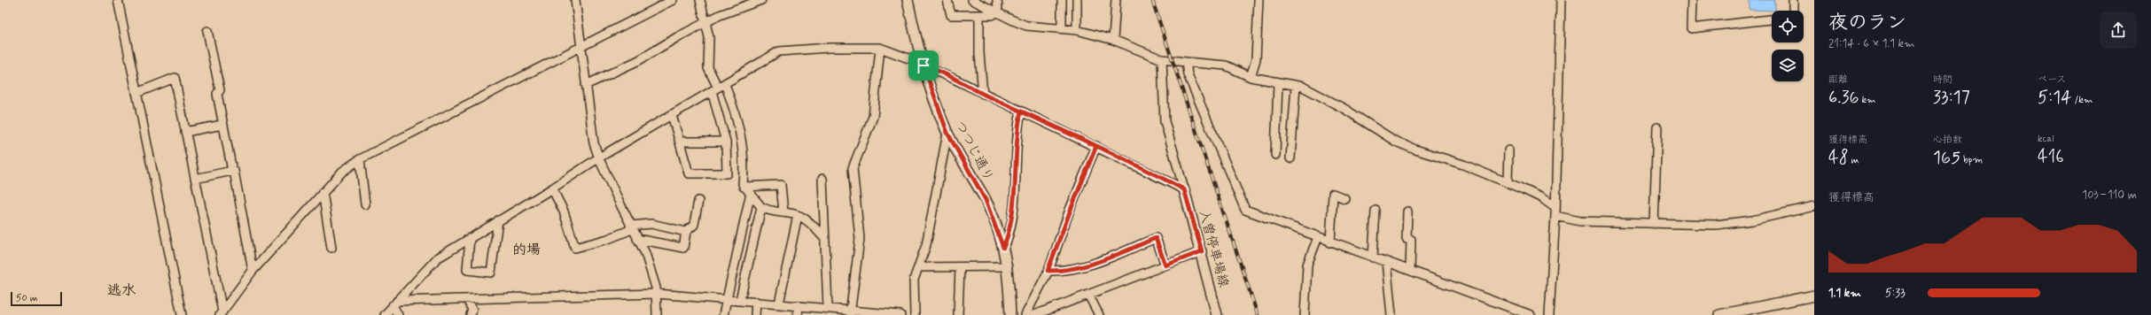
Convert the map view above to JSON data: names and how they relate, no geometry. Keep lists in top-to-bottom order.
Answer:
{
  "streets": {
    "main road": ["つつじ通り", "入曽停車場線"]
  },
  "districts": ["的場", "逃水"],
  "scale_bar": "50 m",
  "page": {
    "heading": ["夜のラン", "21:14 · 6 × 1.1 km"],
    "stats": [
      ["距離", "6.36 km"],
      ["時間", "33:17"],
      ["ペース", "5:14 /km"],
      ["獲得標高", "48 m"],
      ["心拍数", "165 bpm"],
      ["kcal", "416"]
    ],
    "chart": ["獲得標高", "103–110 m"],
    "list": [
      {
        "name": "1.1 km",
        "note": "5:33"
      }
    ],
    "scale": "50 m"
  }
}
